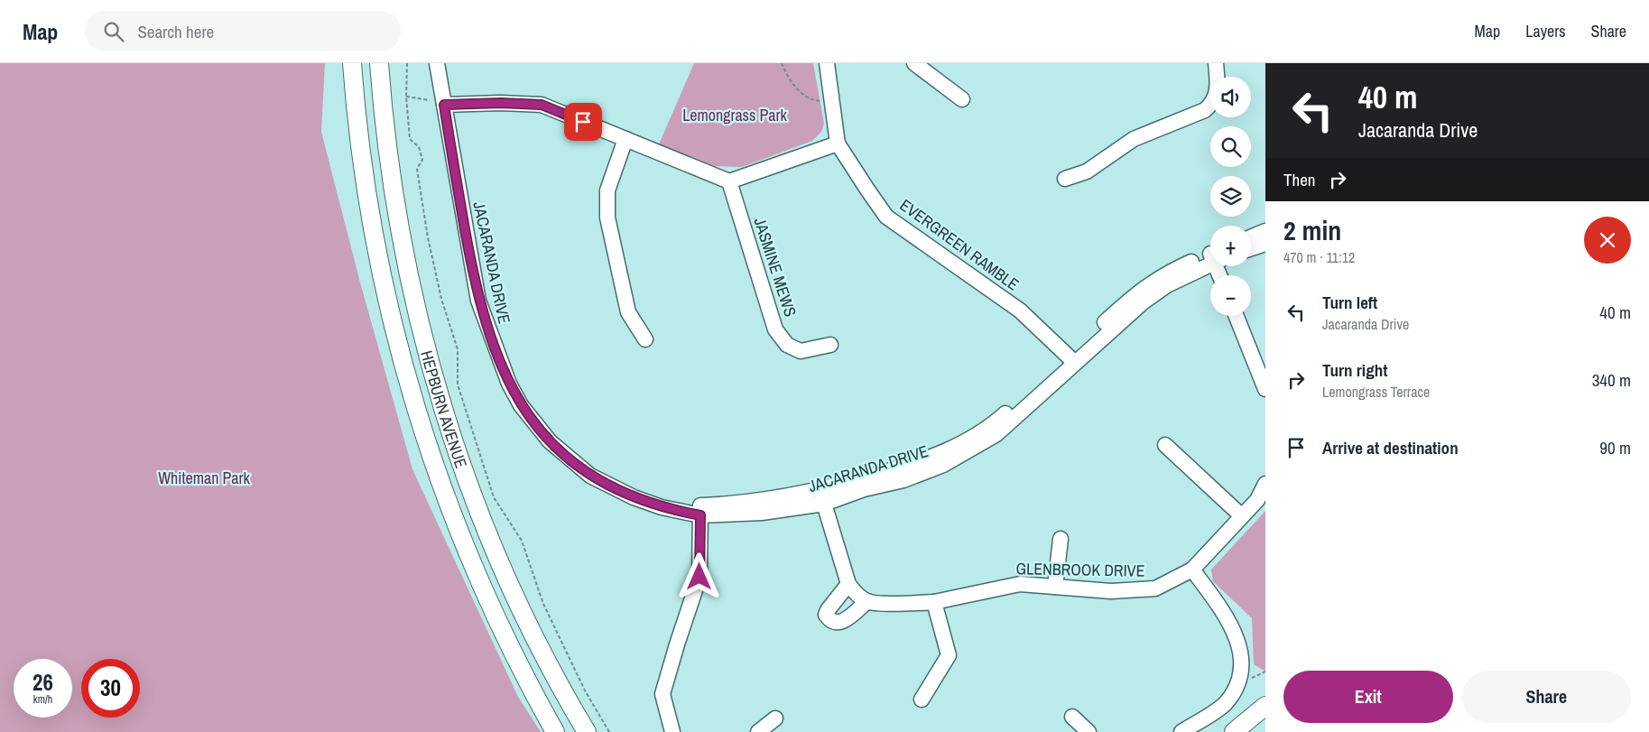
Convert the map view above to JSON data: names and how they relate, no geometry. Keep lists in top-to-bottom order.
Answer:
{
  "streets": {
    "main road": ["HEPBURN AVENUE"],
    "street": [
      "EVERGREEN RAMBLE",
      "JACARANDA DRIVE",
      "JASMINE MEWS",
      "GLENBROOK DRIVE"
    ]
  },
  "crossings": [
    ["EVERGREEN RAMBLE", "JACARANDA DRIVE"]
  ],
  "parks": ["Lemongrass Park", "Whiteman Park"],
  "page": {
    "header": "Map",
    "search": "Search here",
    "nav": ["Map", "Layers", "Share"],
    "turn": ["40 m", "Jacaranda Drive"],
    "map_buttons": ["+", "−"],
    "then": "Then",
    "heading": ["2 min", "470 m · 11:12"],
    "list": [
      {
        "name": "Turn left",
        "note": "Jacaranda Drive",
        "value": "40 m"
      },
      {
        "name": "Turn right",
        "note": "Lemongrass Terrace",
        "value": "340 m"
      },
      {
        "name": "Arrive at destination",
        "value": "90 m"
      }
    ],
    "speed": "26 km/h",
    "limit": "30",
    "buttons": ["Exit", "Share"]
  }
}
